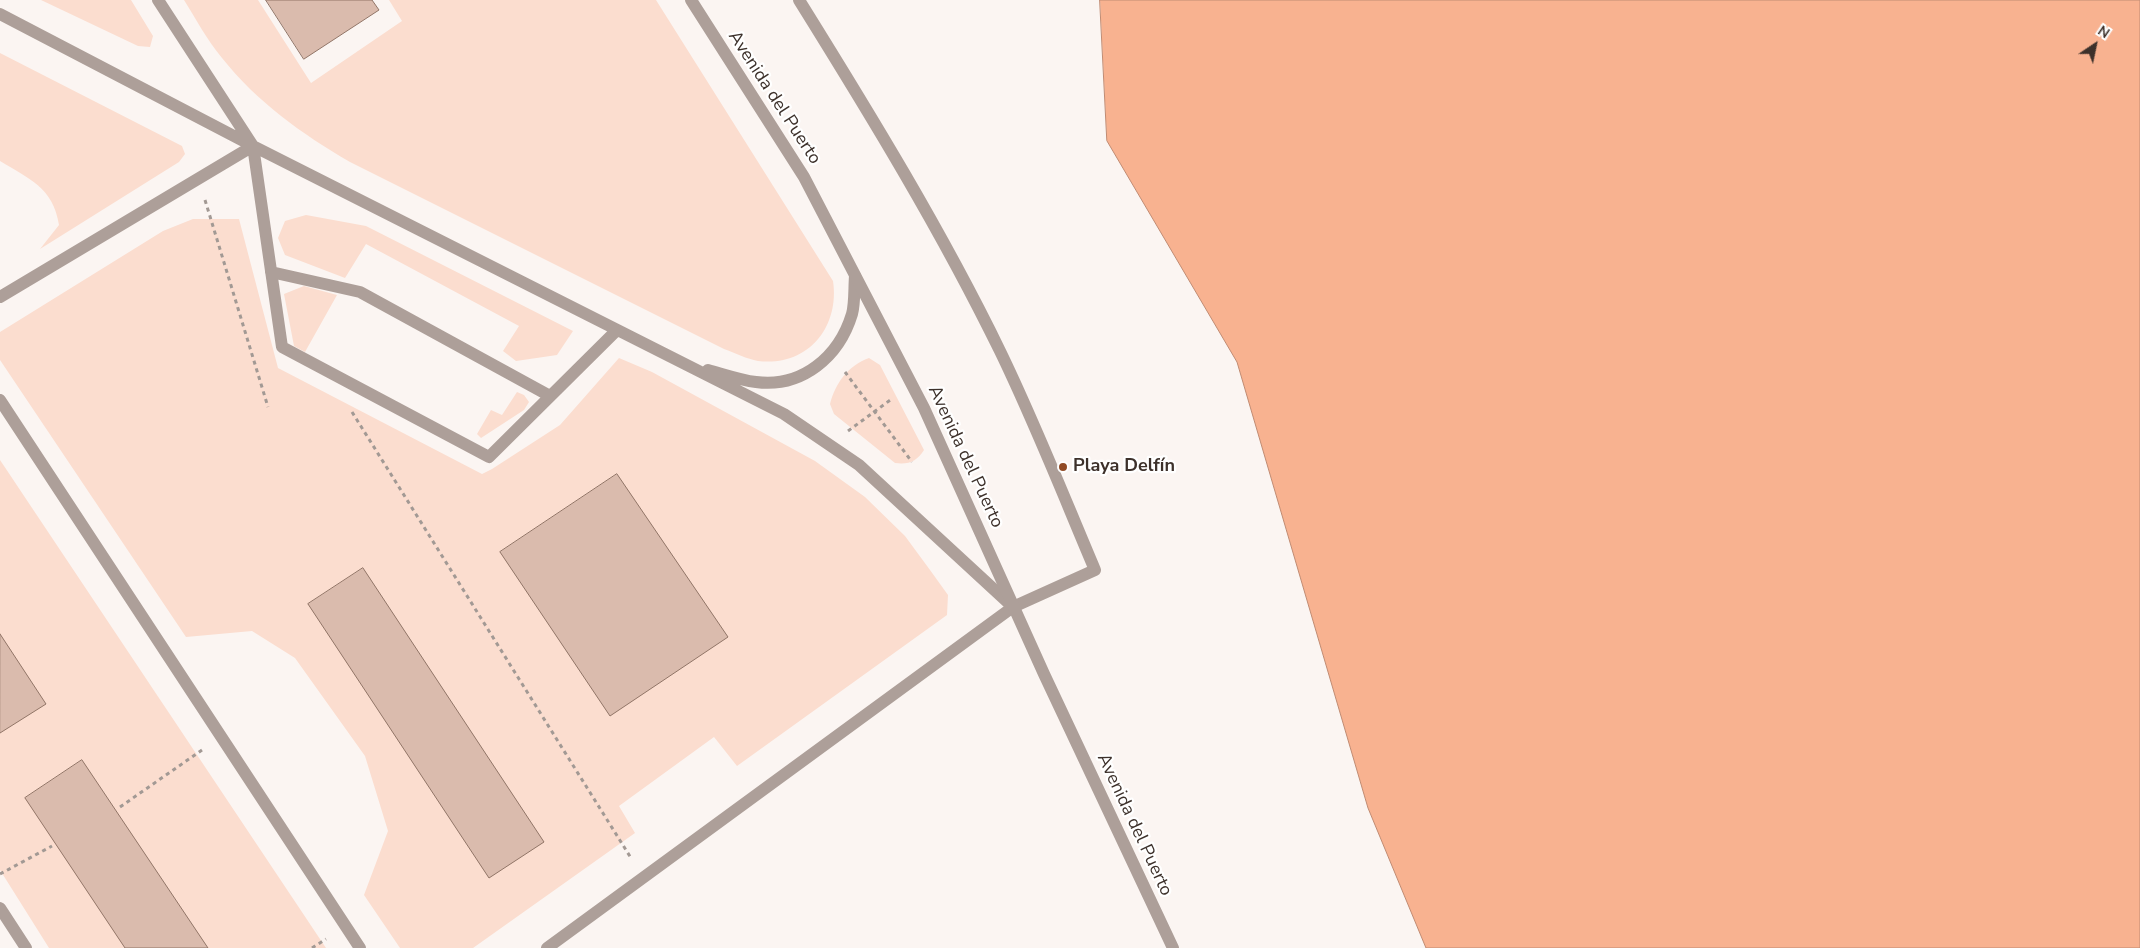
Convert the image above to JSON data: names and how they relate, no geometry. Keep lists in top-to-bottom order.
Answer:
{
  "streets": {
    "street": ["Avenida del Puerto"]
  },
  "places": ["Playa Delfín"],
  "north": "top right"
}
